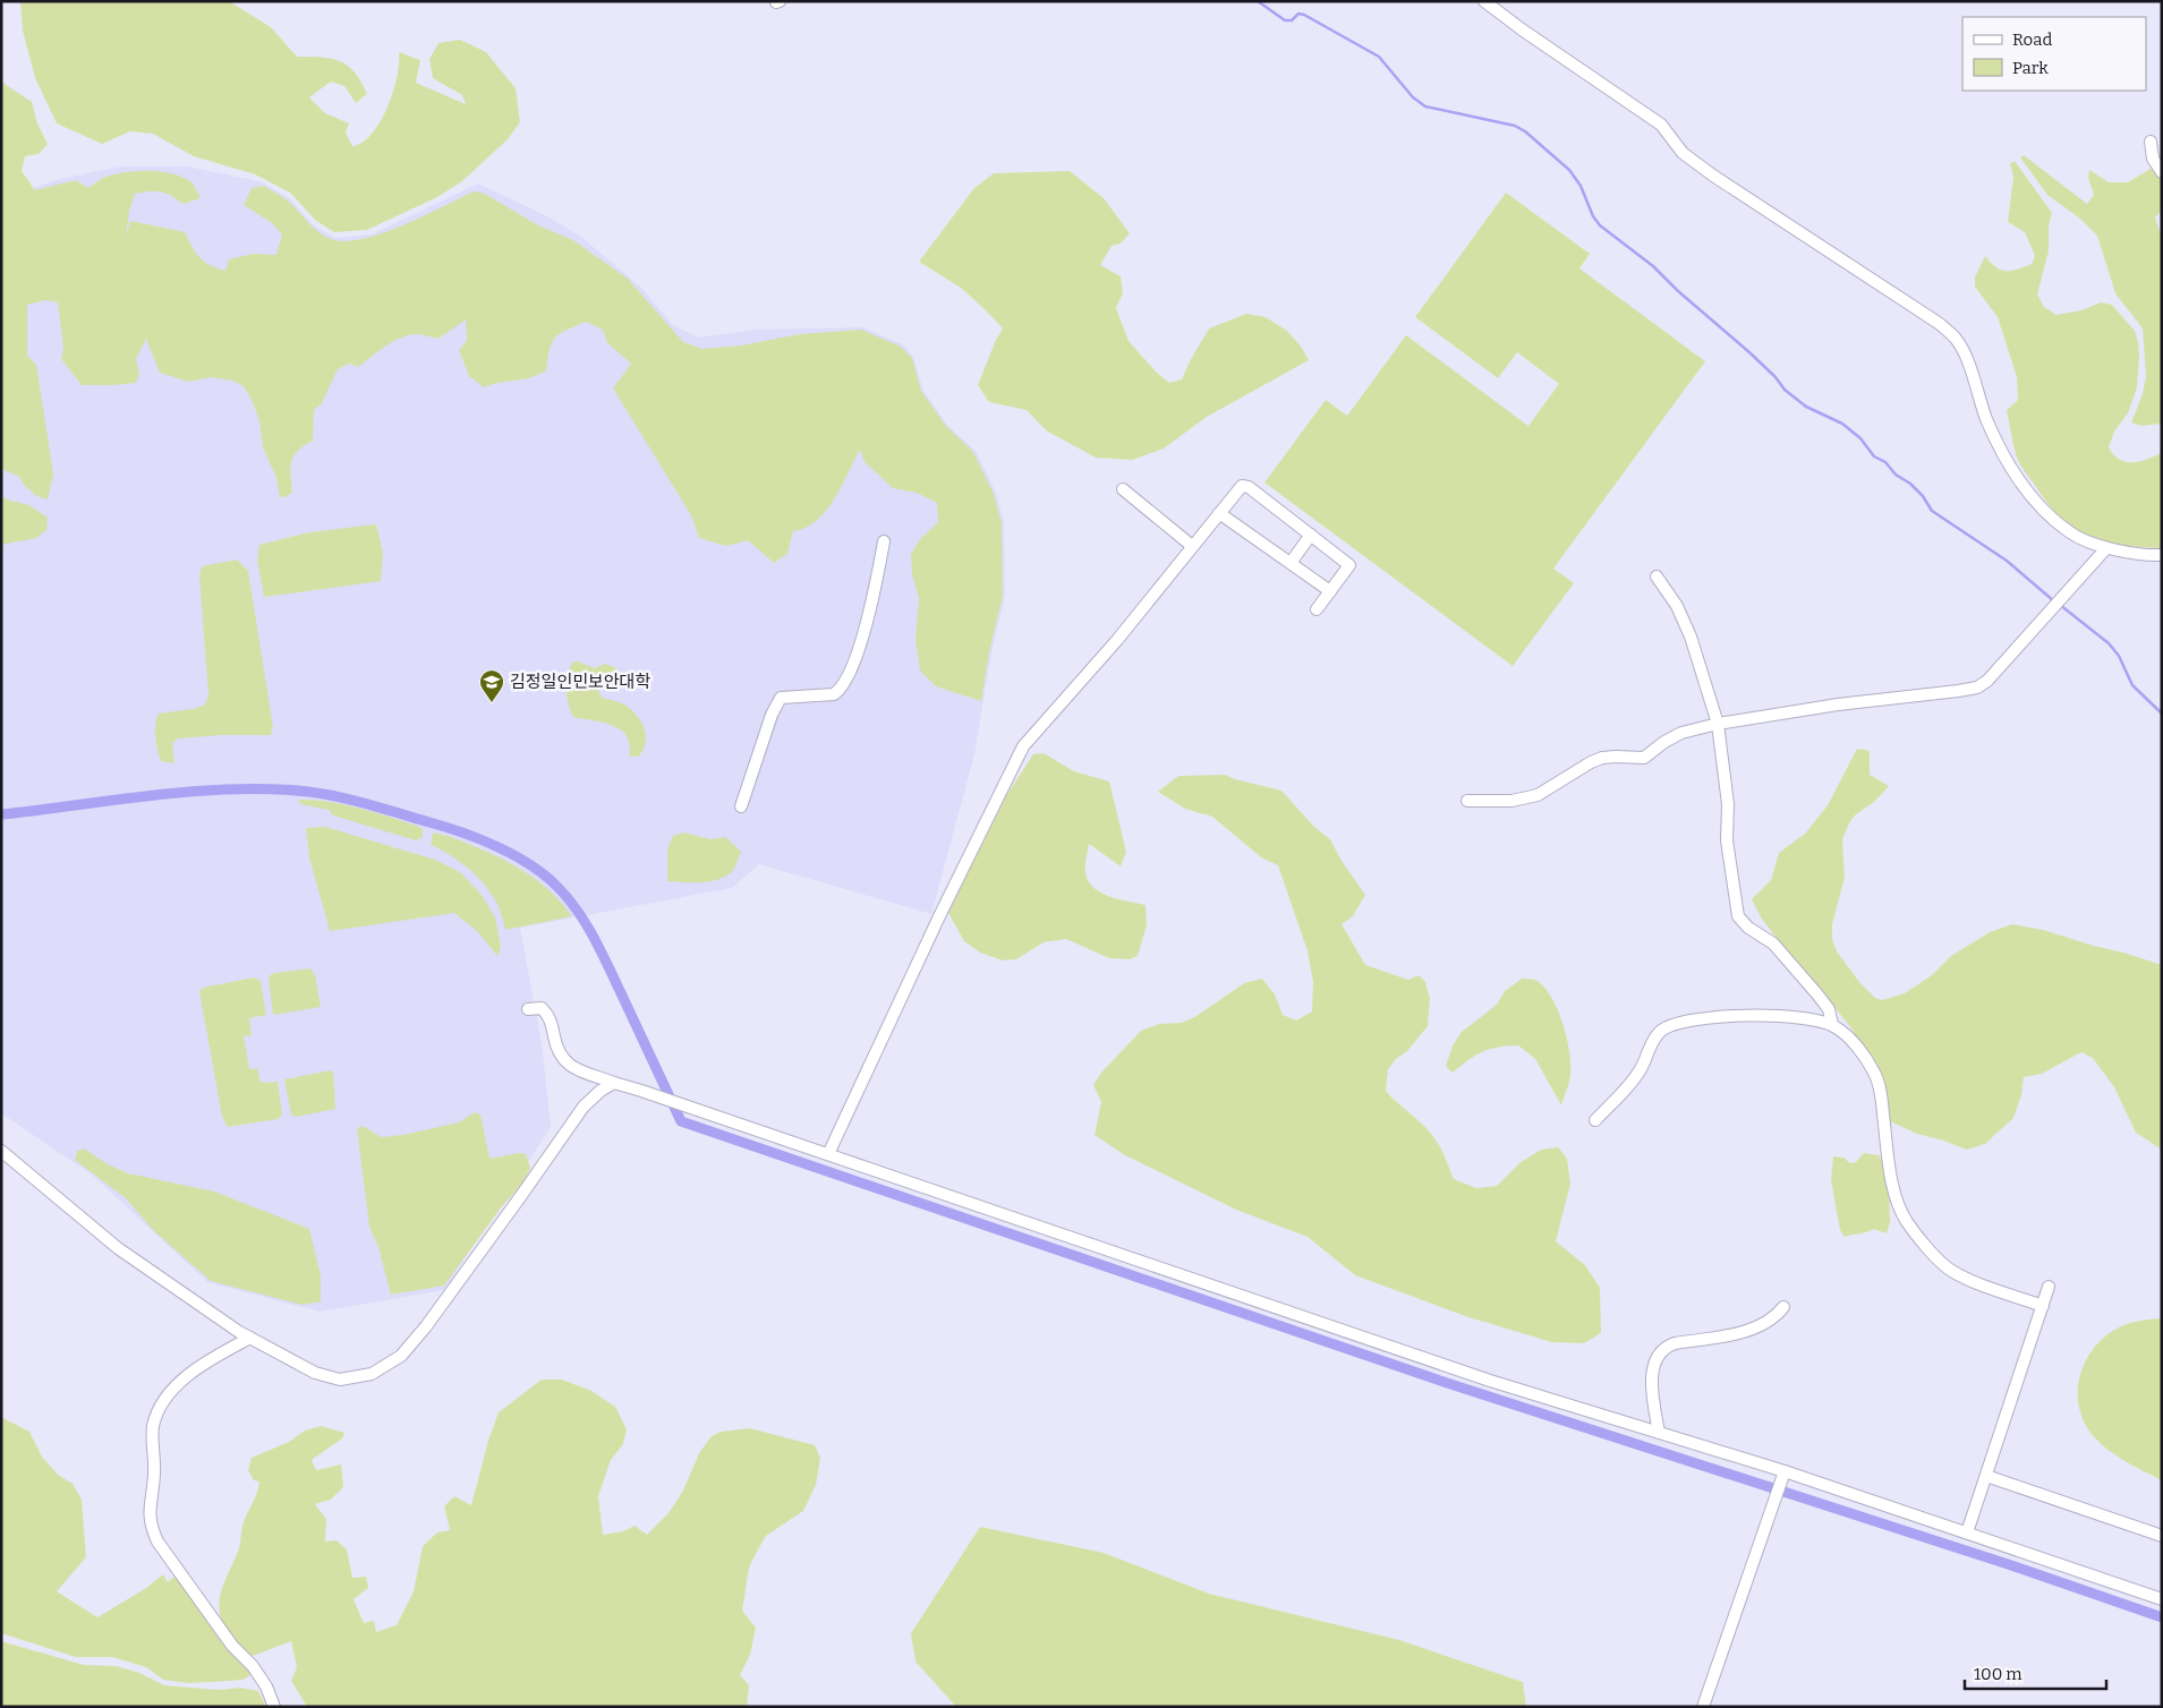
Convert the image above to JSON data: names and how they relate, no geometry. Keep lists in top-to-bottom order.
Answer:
{
  "places": {
    "school or university": ["김정일인민보안대학"]
  },
  "legend": ["Road", "Park"],
  "scale_bar": "100 m"
}
